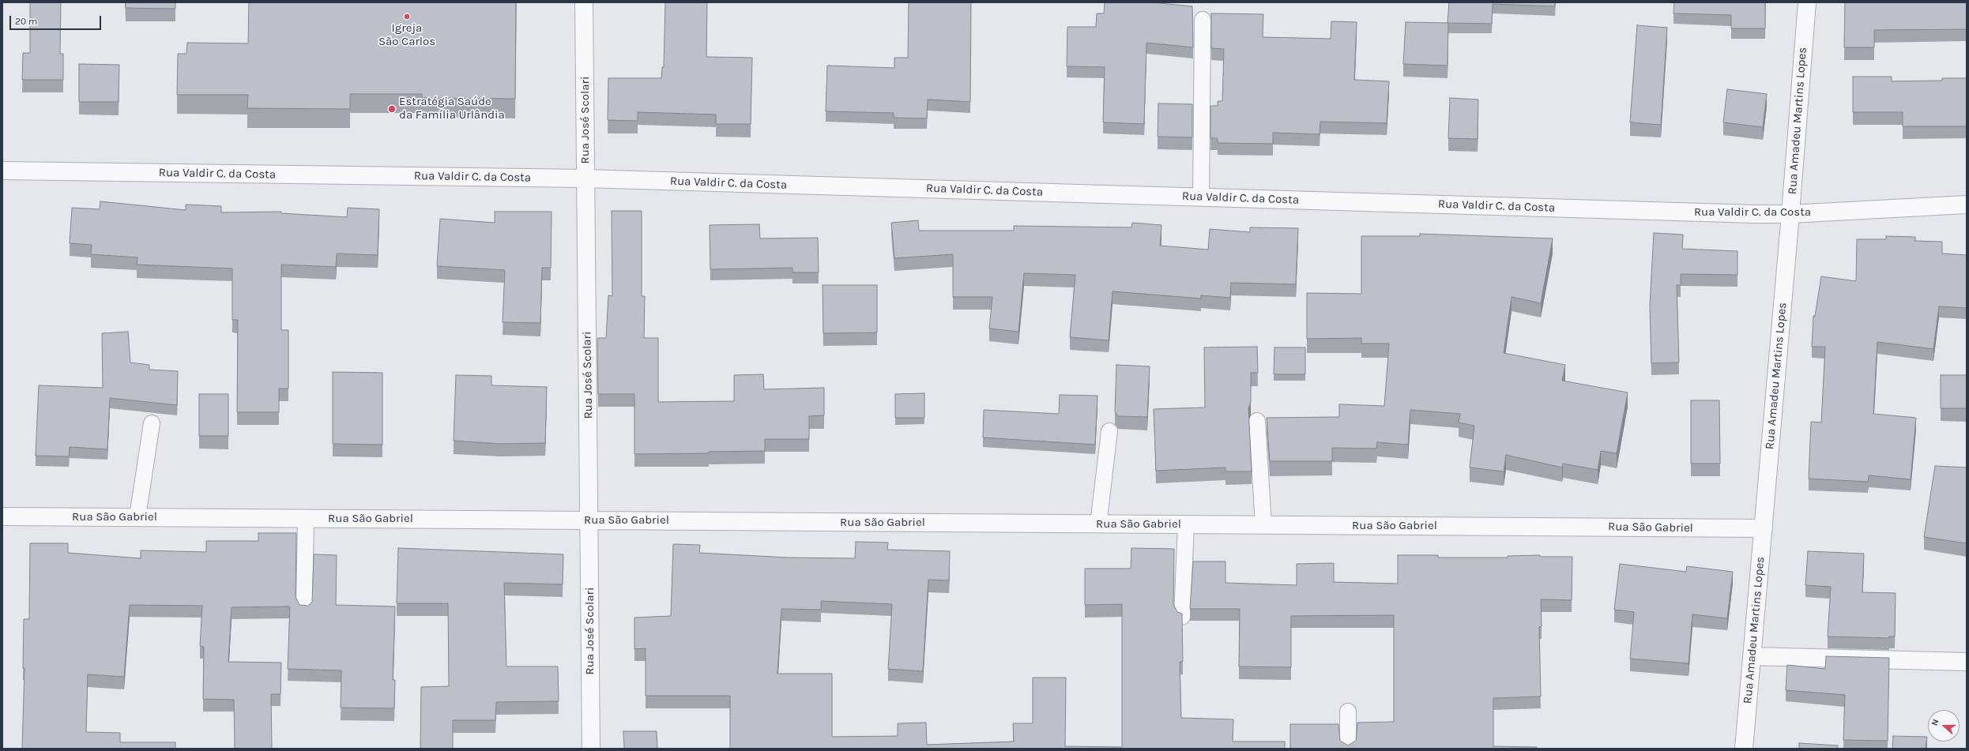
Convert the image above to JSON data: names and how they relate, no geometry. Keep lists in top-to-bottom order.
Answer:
{
  "streets": {
    "street": [
      "Rua José Scolari",
      "Rua Amadeu Martins Lopes",
      "Rua Valdir C. da Costa",
      "Rua São Gabriel"
    ]
  },
  "crossings": [
    ["Rua José Scolari", "Rua Valdir C. da Costa"],
    ["Rua José Scolari", "Rua São Gabriel"],
    ["Rua Amadeu Martins Lopes", "Rua Valdir C. da Costa"],
    ["Rua Amadeu Martins Lopes", "Rua São Gabriel"]
  ],
  "places": ["Igreja São Carlos", "Estratégia Saúde da Família Urlândia"],
  "scale_bar": "20 m",
  "north": "left"
}
